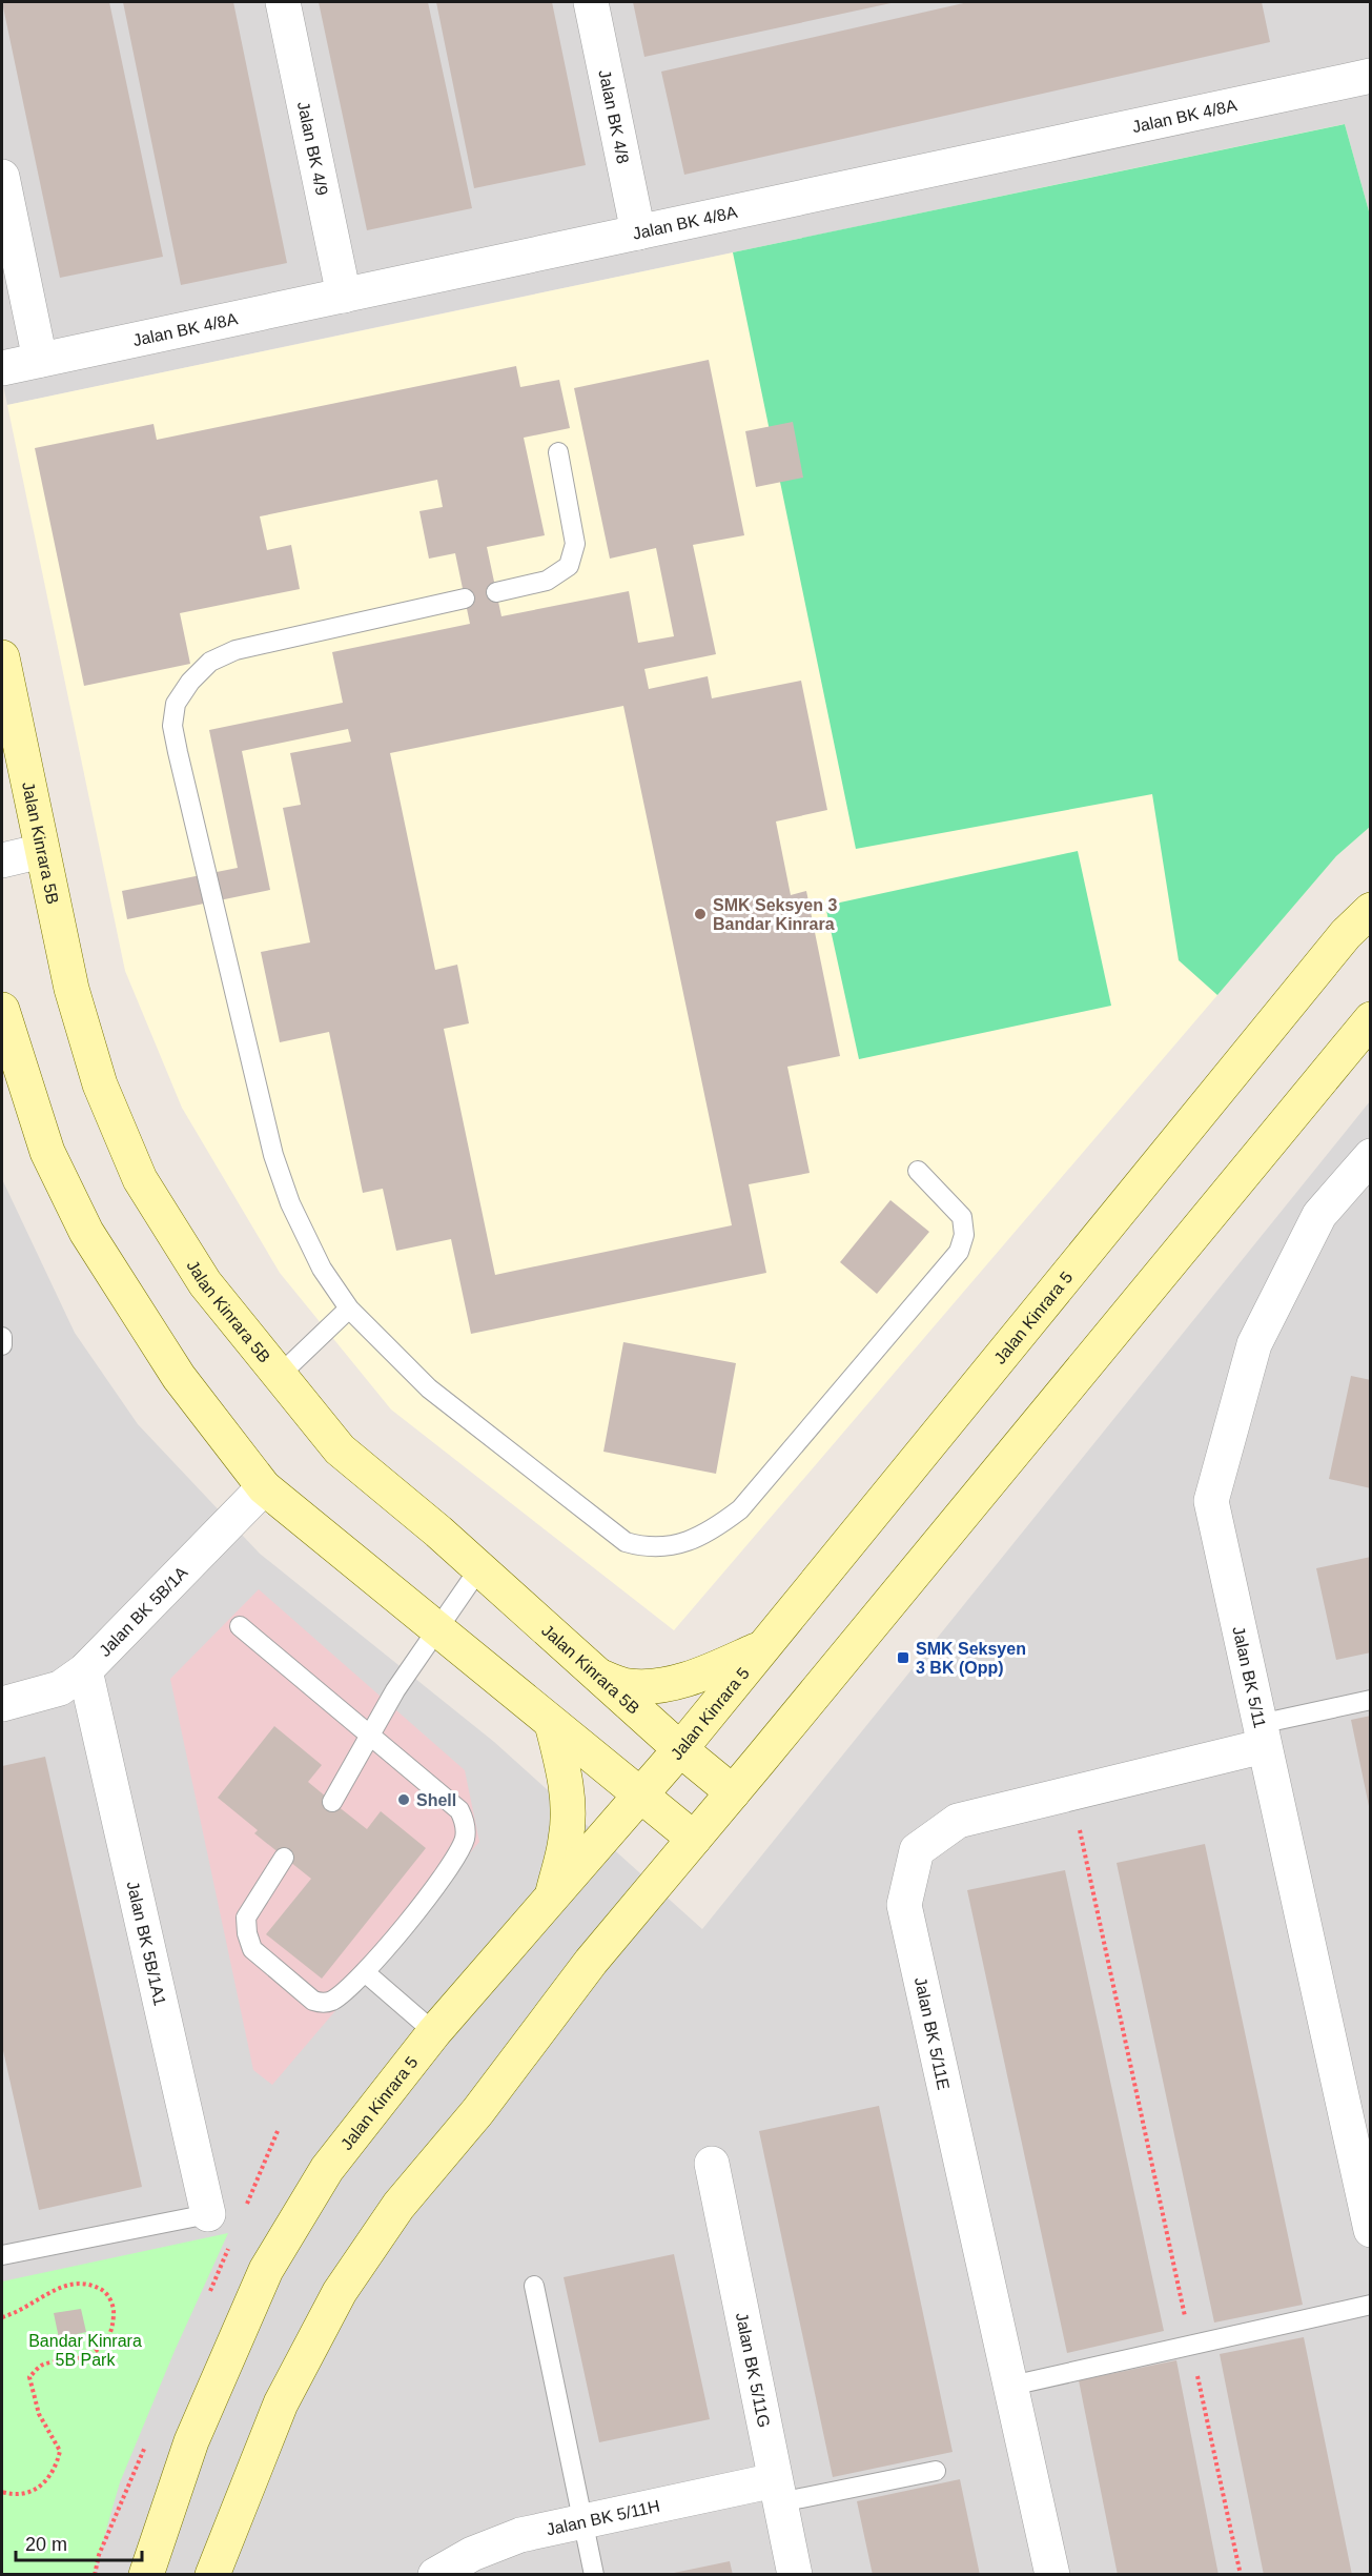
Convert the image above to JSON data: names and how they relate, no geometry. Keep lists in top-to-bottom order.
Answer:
{
  "streets": {
    "main road": ["Jalan Kinrara 5B", "Jalan Kinrara 5"],
    "street": [
      "Jalan BK 4/8A",
      "Jalan BK 4/8",
      "Jalan BK 4/9",
      "Jalan BK 5B/1A",
      "Jalan BK 5/11",
      "Jalan BK 5B/1A1",
      "Jalan BK 5/11E",
      "Jalan BK 5/11G",
      "Jalan BK 5/11H"
    ]
  },
  "crossings": [
    ["Jalan BK 4/8A", "Jalan BK 4/8"],
    ["Jalan BK 4/8A", "Jalan BK 4/9"],
    ["Jalan Kinrara 5B", "Jalan Kinrara 5"],
    ["Jalan BK 5B/1A", "Jalan BK 5B/1A1"],
    ["Jalan BK 5/11", "Jalan BK 5/11E"],
    ["Jalan BK 5/11G", "Jalan BK 5/11H"]
  ],
  "parks": ["Bandar Kinrara 5B Park"],
  "places": {
    "other": ["SMK Seksyen 3 Bandar Kinrara", "Shell"],
    "transit": ["SMK Seksyen 3 BK (Opp)"]
  },
  "scale_bar": "20 m"
}
